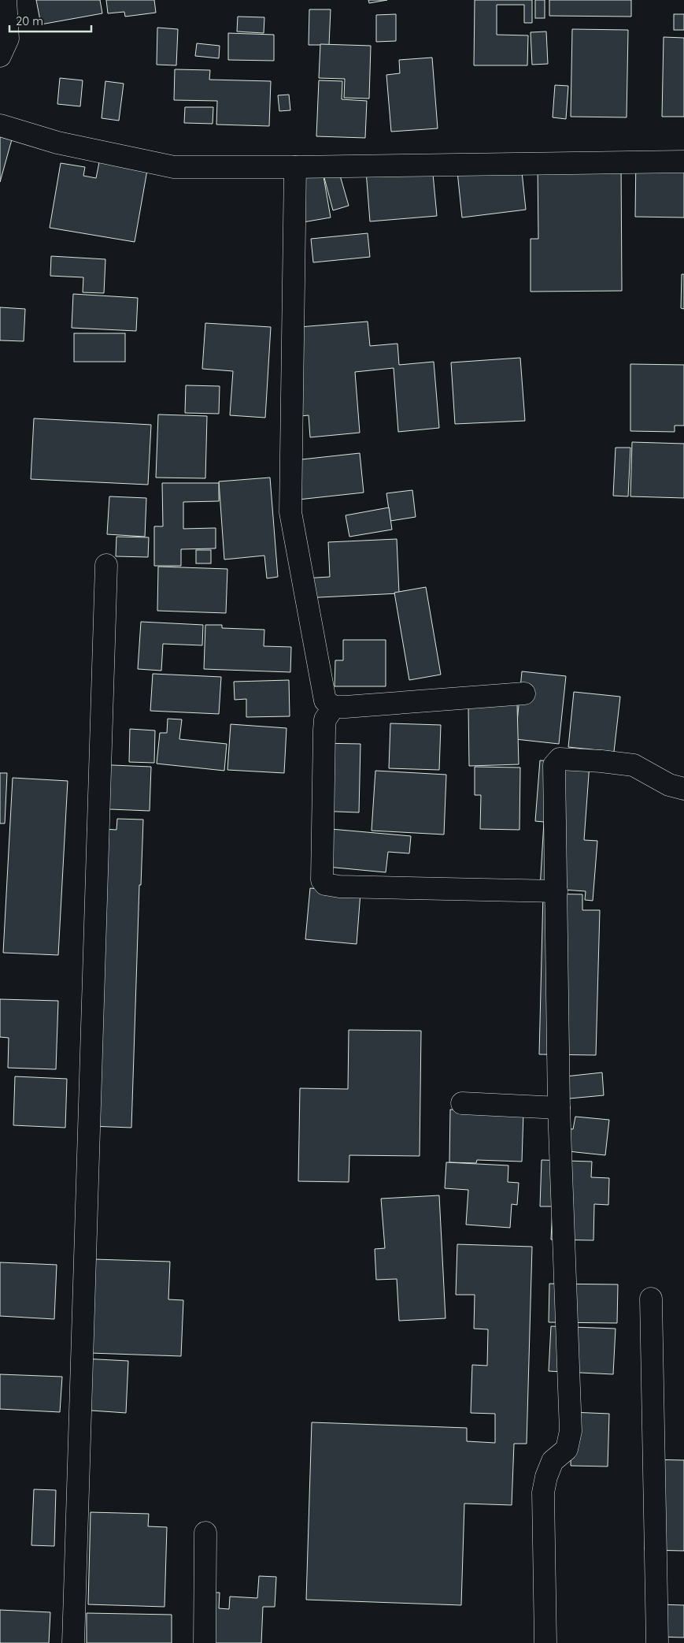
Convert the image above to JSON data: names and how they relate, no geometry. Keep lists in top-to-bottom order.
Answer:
{
  "scale_bar": "20 m"
}
